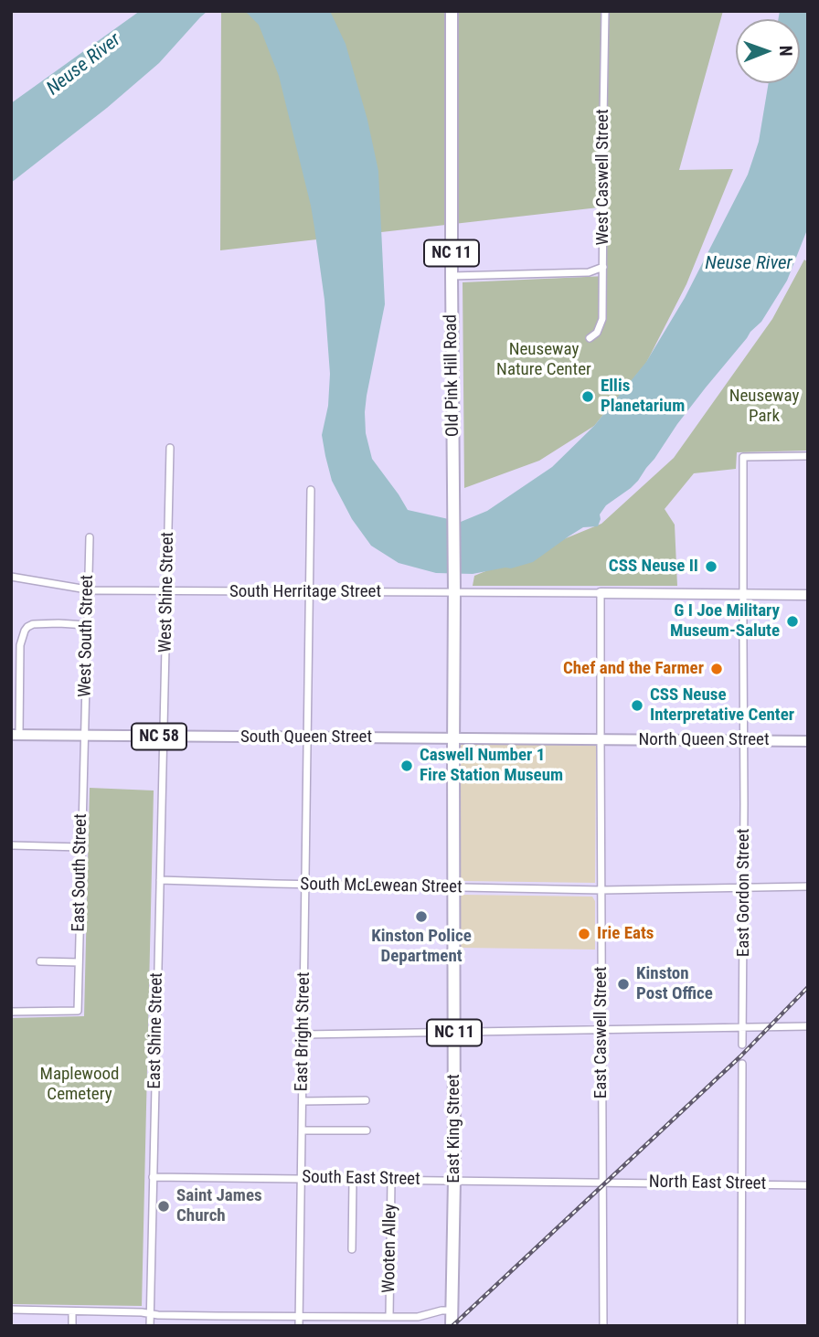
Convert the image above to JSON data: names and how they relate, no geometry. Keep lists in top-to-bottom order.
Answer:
{
  "streets": {
    "highway": ["NC 11", "Old Pink Hill Road", "East King Street"],
    "main road": ["NC 58", "South Queen Street", "North Queen Street"],
    "street": [
      "West Caswell Street",
      "West Shine Street",
      "South Herritage Street",
      "West South Street",
      "East South Street",
      "South McLewean Street",
      "East Gordon Street",
      "East Shine Street",
      "East Bright Street",
      "East Caswell Street",
      "South East Street",
      "North East Street",
      "Wooten Alley"
    ]
  },
  "crossings": [
    ["Old Pink Hill Road", "South Herritage Street"],
    ["Old Pink Hill Road", "South Queen Street"],
    ["Old Pink Hill Road", "East King Street"],
    ["West Shine Street", "South Herritage Street"],
    ["West Shine Street", "South Queen Street"],
    ["West Shine Street", "East Shine Street"],
    ["South Herritage Street", "West South Street"],
    ["South Herritage Street", "East Bright Street"],
    ["West South Street", "South Queen Street"],
    ["West South Street", "East South Street"],
    ["South Queen Street", "North Queen Street"],
    ["South Queen Street", "East South Street"],
    ["South Queen Street", "East Shine Street"],
    ["South Queen Street", "East Bright Street"],
    ["South Queen Street", "East Caswell Street"],
    ["South Queen Street", "East King Street"],
    ["North Queen Street", "East Gordon Street"],
    ["North Queen Street", "East Caswell Street"],
    ["South McLewean Street", "East Gordon Street"],
    ["South McLewean Street", "East Shine Street"],
    ["South McLewean Street", "East Bright Street"],
    ["South McLewean Street", "East Caswell Street"],
    ["South McLewean Street", "East King Street"],
    ["East Shine Street", "South East Street"],
    ["East Bright Street", "South East Street"],
    ["East Caswell Street", "South East Street"],
    ["East Caswell Street", "North East Street"],
    ["East King Street", "South East Street"],
    ["South East Street", "North East Street"],
    ["South East Street", "Wooten Alley"]
  ],
  "water": ["Neuse River"],
  "parks": ["Neuseway Nature Center", "Neuseway Park", "Maplewood Cemetery"],
  "places": [
    "Ellis Planetarium",
    "CSS Neuse II",
    "G I Joe Military Museum-Salute",
    "Chef and the Farmer",
    "CSS Neuse Interpretative Center",
    "Caswell Number 1 Fire Station Museum",
    "Kinston Police Department",
    "Irie Eats",
    "Kinston Post Office",
    "Saint James Church"
  ],
  "north": "right"
}
